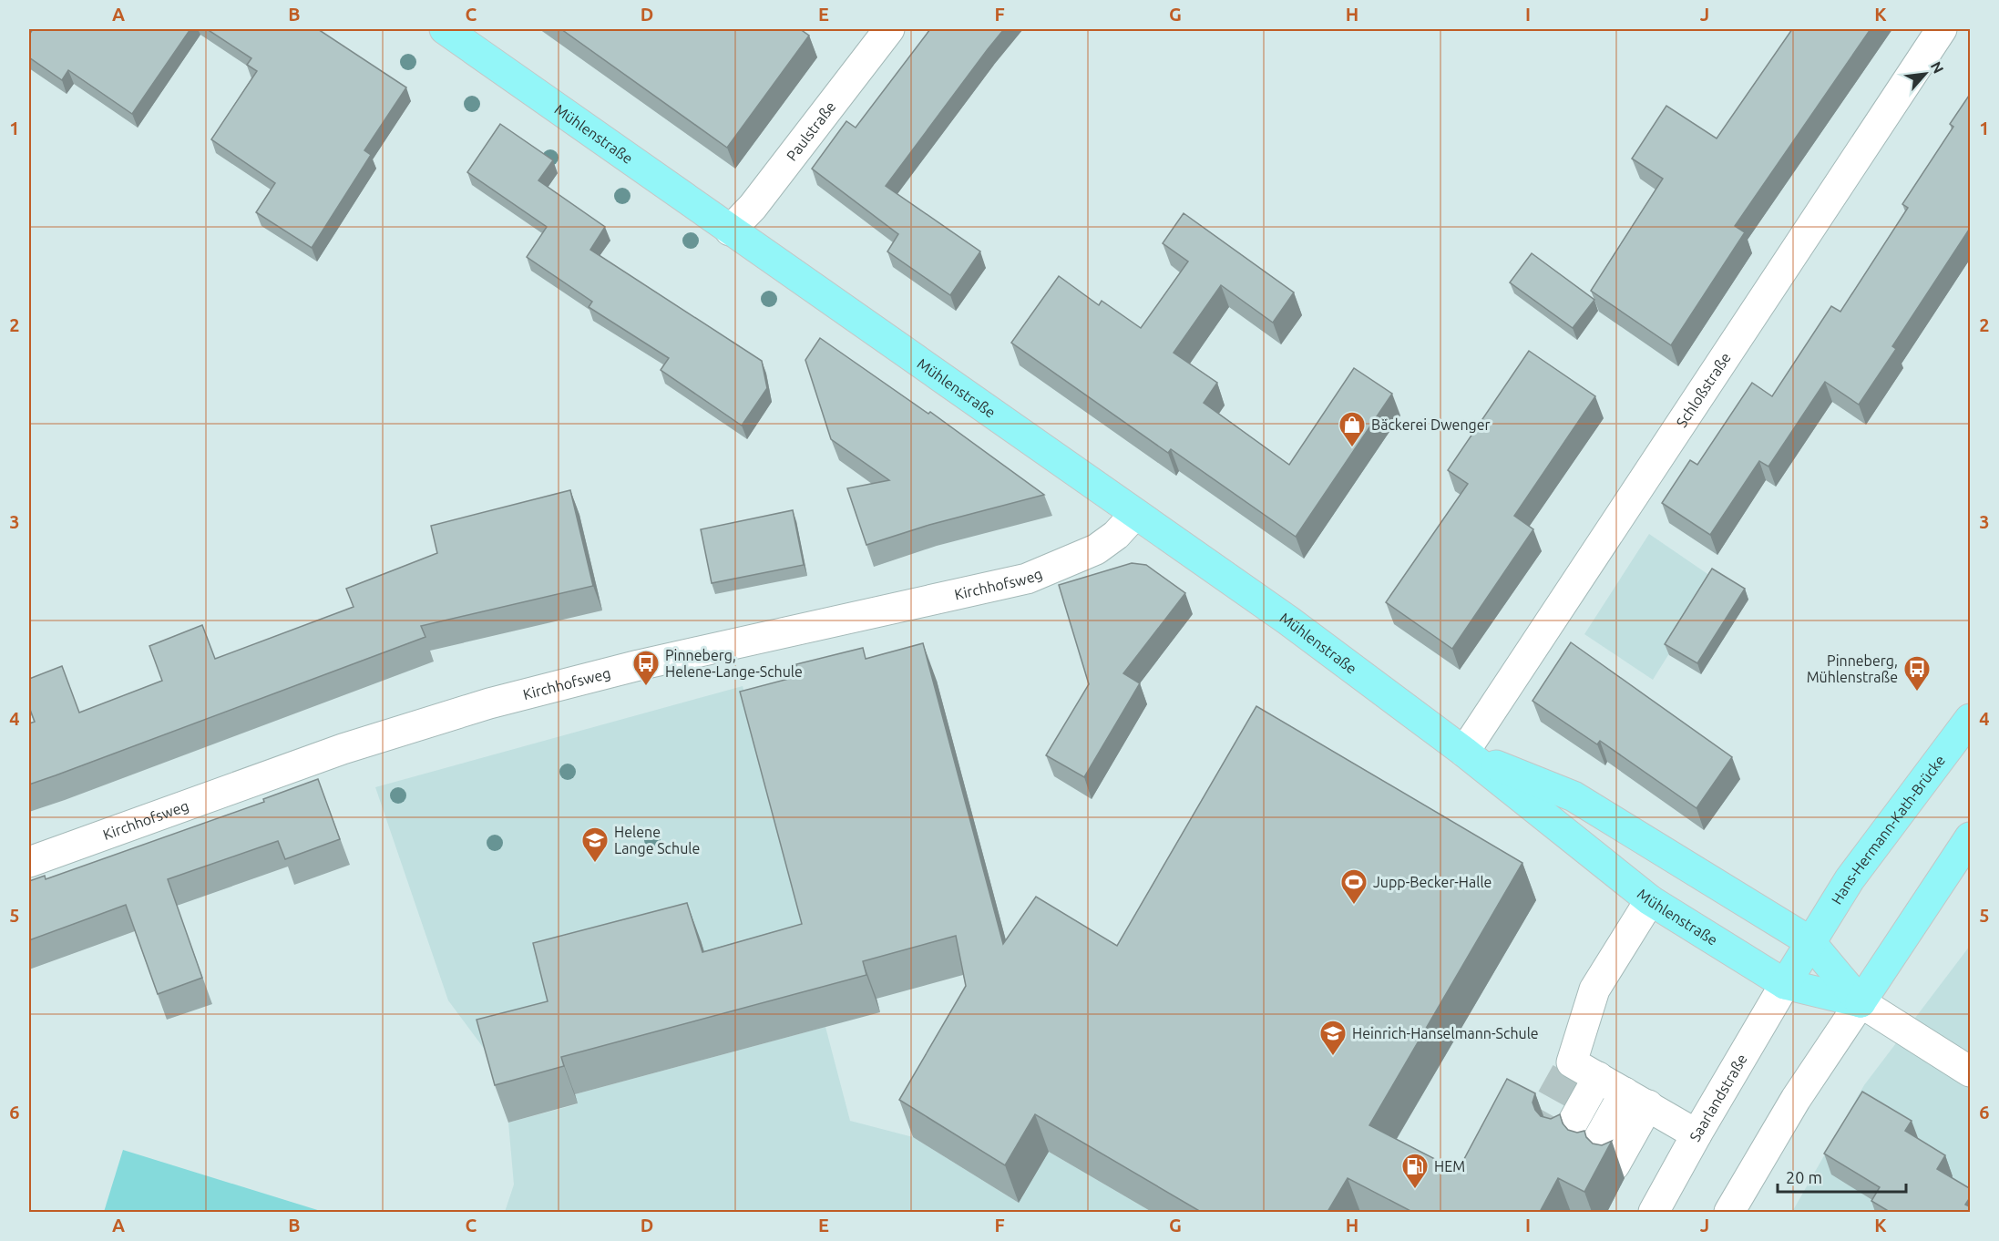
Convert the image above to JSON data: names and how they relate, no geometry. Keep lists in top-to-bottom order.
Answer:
{
  "streets": {
    "main road": ["Mühlenstraße", "Hans-Hermann-Kath-Brücke"],
    "street": [
      "Paulstraße",
      "Schloßstraße",
      "Kirchhofsweg",
      "Saarlandstraße"
    ]
  },
  "crossings": [
    ["Paulstraße", "Mühlenstraße"],
    ["Mühlenstraße", "Schloßstraße"],
    ["Mühlenstraße", "Kirchhofsweg"],
    ["Mühlenstraße", "Hans-Hermann-Kath-Brücke"],
    ["Mühlenstraße", "Saarlandstraße"],
    ["Hans-Hermann-Kath-Brücke", "Saarlandstraße"]
  ],
  "places": {
    "shop": ["Bäckerei Dwenger"],
    "bus stop": ["Pinneberg, Helene-Lange-Schule", "Pinneberg, Mühlenstraße"],
    "school or university": ["Helene Lange Schule", "Heinrich-Hanselmann-Schule"],
    "sports": ["Jupp-Becker-Halle"],
    "fuel station": ["HEM"]
  },
  "scale_bar": "20 m",
  "north": "top right",
  "grid": {
    "columns": [
      "A",
      "B",
      "C",
      "D",
      "E",
      "F",
      "G",
      "H",
      "I",
      "J",
      "K"
    ],
    "rows": [
      "1",
      "2",
      "3",
      "4",
      "5",
      "6"
    ]
  }
}
